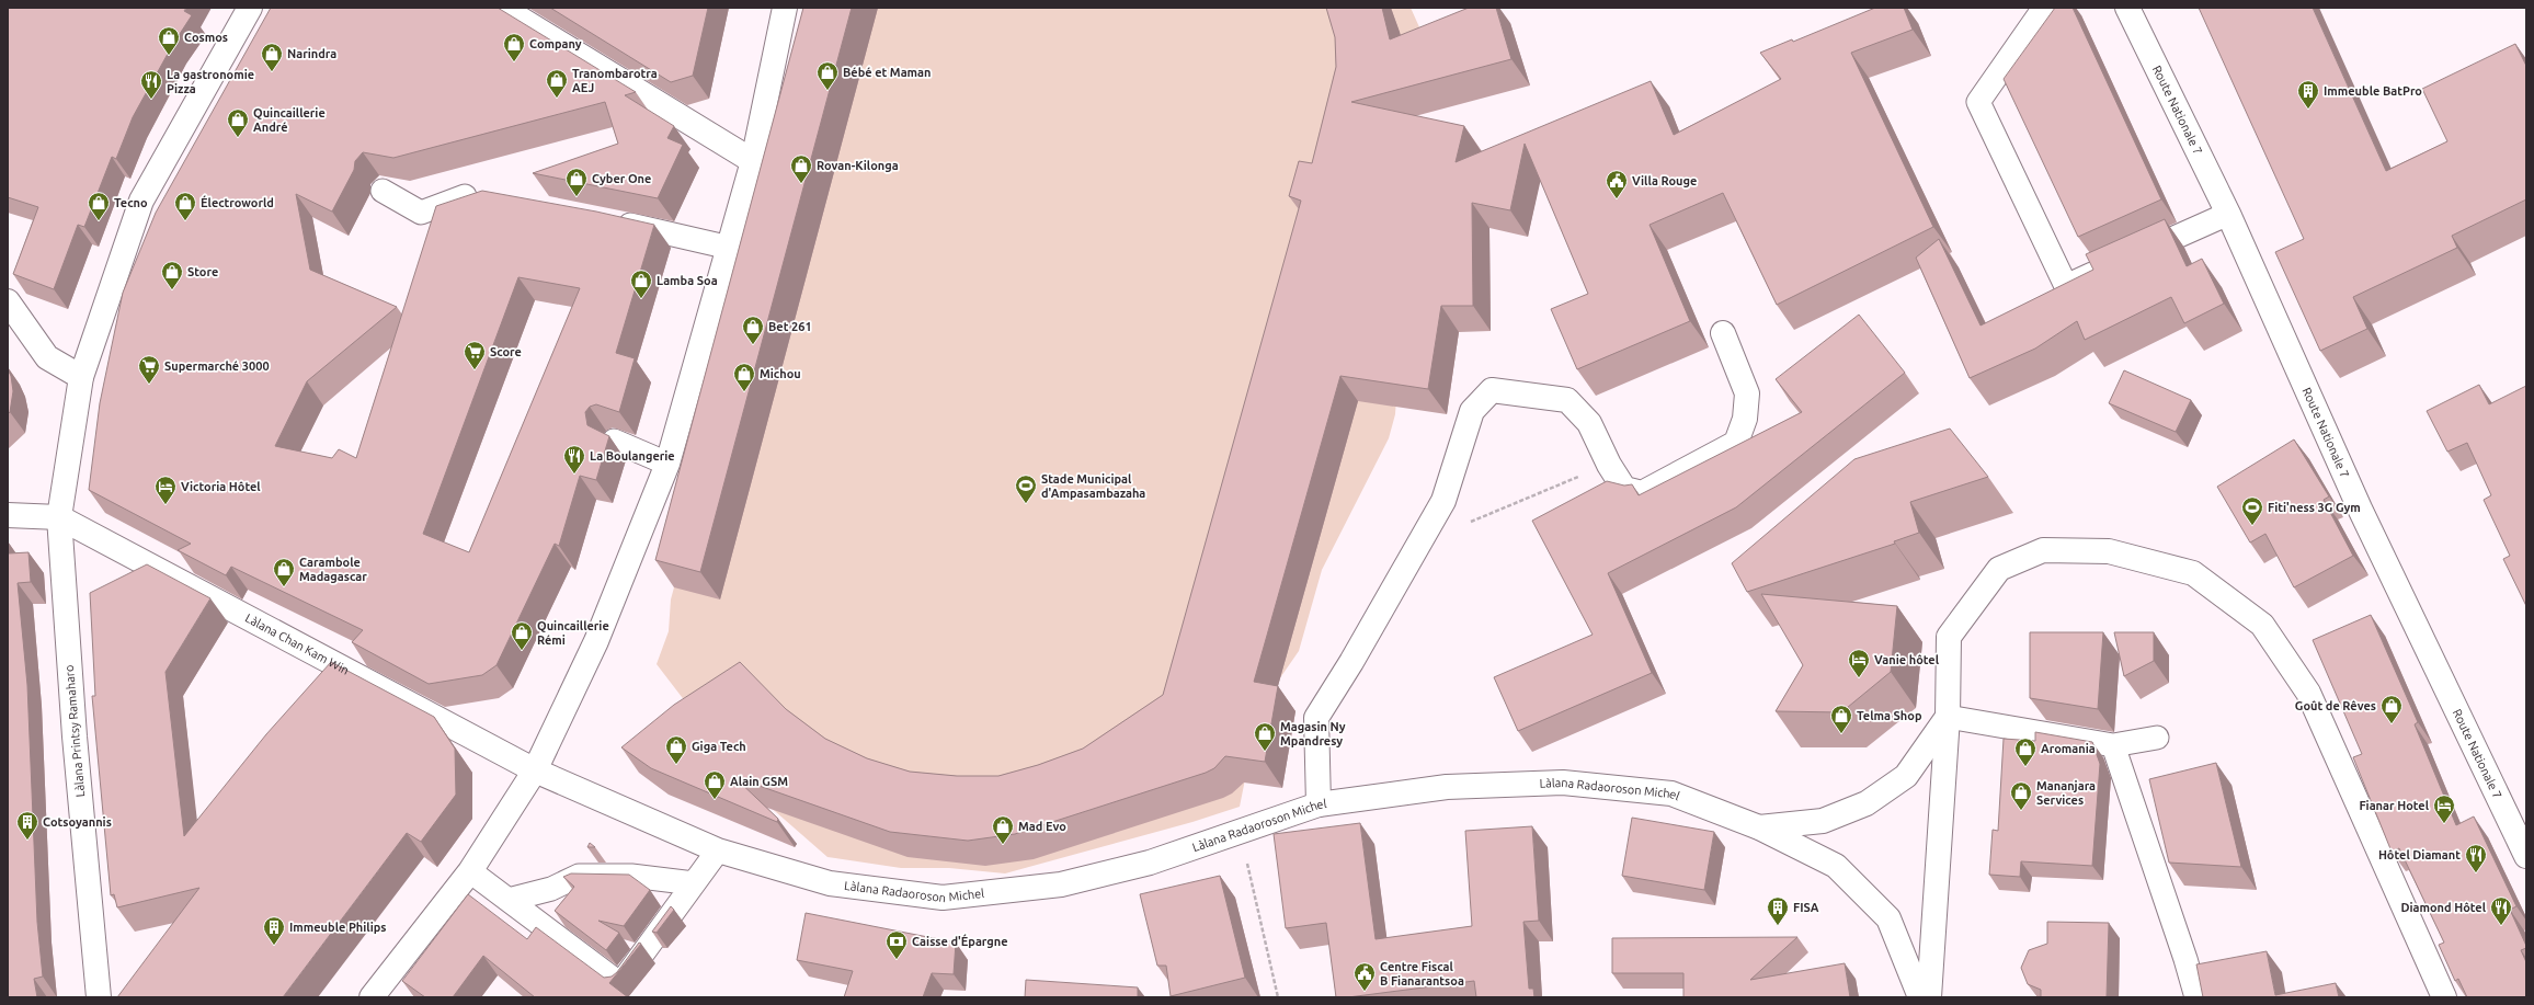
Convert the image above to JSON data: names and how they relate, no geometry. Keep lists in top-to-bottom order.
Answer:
{
  "streets": {
    "street": [
      "Route Nationale 7",
      "Làlana Chan Kam Win",
      "Làlana Printsy Ramaharo",
      "Làlana Radaoroson Michel"
    ]
  },
  "crossings": [
    ["Làlana Chan Kam Win", "Làlana Printsy Ramaharo"],
    ["Làlana Chan Kam Win", "Làlana Radaoroson Michel"]
  ],
  "places": {
    "shop": [
      "Cosmos",
      "Company",
      "Narindra",
      "Bébé et Maman",
      "Tranombarotra AEJ",
      "Quincaillerie André",
      "Rovan-Kilonga",
      "Cyber One",
      "Tecno",
      "Électroworld",
      "Store",
      "Lamba Soa",
      "Bet 261",
      "Michou",
      "Carambole Madagascar",
      "Quincaillerie Rémi",
      "Goût de Rêves",
      "Telma Shop",
      "Magasin Ny Mpandresy",
      "Giga Tech",
      "Aromania",
      "Alain GSM",
      "Mananjara Services",
      "Mad Evo"
    ],
    "restaurant": [
      "La gastronomie Pizza",
      "La Boulangerie",
      "Hôtel Diamant",
      "Diamond Hôtel"
    ],
    "building": [
      "Immeuble BatPro",
      "Cotsoyannis",
      "FISA",
      "Immeuble Philips"
    ],
    "public building": ["Villa Rouge", "Centre Fiscal B Fianarantsoa"],
    "supermarket": ["Score", "Supermarché 3000"],
    "sports": ["Stade Municipal d'Ampasambazaha", "Fiti'ness 3G Gym"],
    "hotel": ["Victoria Hôtel", "Vanie hôtel", "Fianar Hotel"],
    "bank": ["Caisse d'Épargne"]
  }
}
